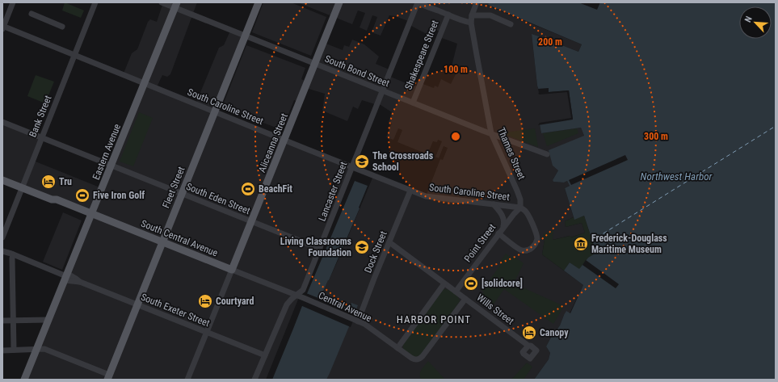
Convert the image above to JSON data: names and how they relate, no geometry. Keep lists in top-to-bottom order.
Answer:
{
  "streets": {
    "main road": [
      "Aliceanna Street",
      "Eastern Avenue",
      "Fleet Street",
      "South Central Avenue"
    ],
    "street": [
      "Shakespeare Street",
      "South Bond Street",
      "South Caroline Street",
      "Bank Street",
      "Thames Street",
      "Lancaster Street",
      "South Eden Street",
      "Point Street",
      "Dock Street",
      "Central Avenue",
      "Wills Street",
      "South Exeter Street"
    ]
  },
  "crossings": [
    ["Shakespeare Street", "South Bond Street"],
    ["South Bond Street", "Aliceanna Street"],
    ["South Bond Street", "Eastern Avenue"],
    ["South Bond Street", "Thames Street"],
    ["South Bond Street", "Fleet Street"],
    ["South Bond Street", "Lancaster Street"],
    ["South Caroline Street", "Bank Street"],
    ["South Caroline Street", "Aliceanna Street"],
    ["South Caroline Street", "Eastern Avenue"],
    ["South Caroline Street", "Thames Street"],
    ["South Caroline Street", "Fleet Street"],
    ["South Caroline Street", "Lancaster Street"],
    ["South Caroline Street", "Point Street"],
    ["South Caroline Street", "Dock Street"],
    ["Bank Street", "South Eden Street"],
    ["Bank Street", "South Central Avenue"],
    ["Aliceanna Street", "South Eden Street"],
    ["Aliceanna Street", "South Central Avenue"],
    ["Aliceanna Street", "South Exeter Street"],
    ["Eastern Avenue", "South Eden Street"],
    ["Eastern Avenue", "South Central Avenue"],
    ["Eastern Avenue", "South Exeter Street"],
    ["Thames Street", "Point Street"],
    ["Fleet Street", "South Eden Street"],
    ["Fleet Street", "South Central Avenue"],
    ["Fleet Street", "South Exeter Street"],
    ["Lancaster Street", "South Eden Street"],
    ["Lancaster Street", "South Central Avenue"],
    ["Lancaster Street", "Central Avenue"],
    ["Lancaster Street", "South Exeter Street"],
    ["South Central Avenue", "Central Avenue"],
    ["Point Street", "Wills Street"],
    ["Dock Street", "Central Avenue"],
    ["Dock Street", "Wills Street"],
    ["Central Avenue", "Wills Street"]
  ],
  "districts": ["HARBOR POINT"],
  "water": ["Northwest Harbor"],
  "places": {
    "school or university": ["The Crossroads School", "Living Classrooms Foundation"],
    "hotel": ["Tru", "Courtyard", "Canopy"],
    "sports": ["BeachFit", "Five Iron Golf", "[solidcore]"],
    "museum": ["Frederick-Douglass Maritime Museum"]
  },
  "north": "top left",
  "rings": ["200 m", "100 m", "300 m"]
}
